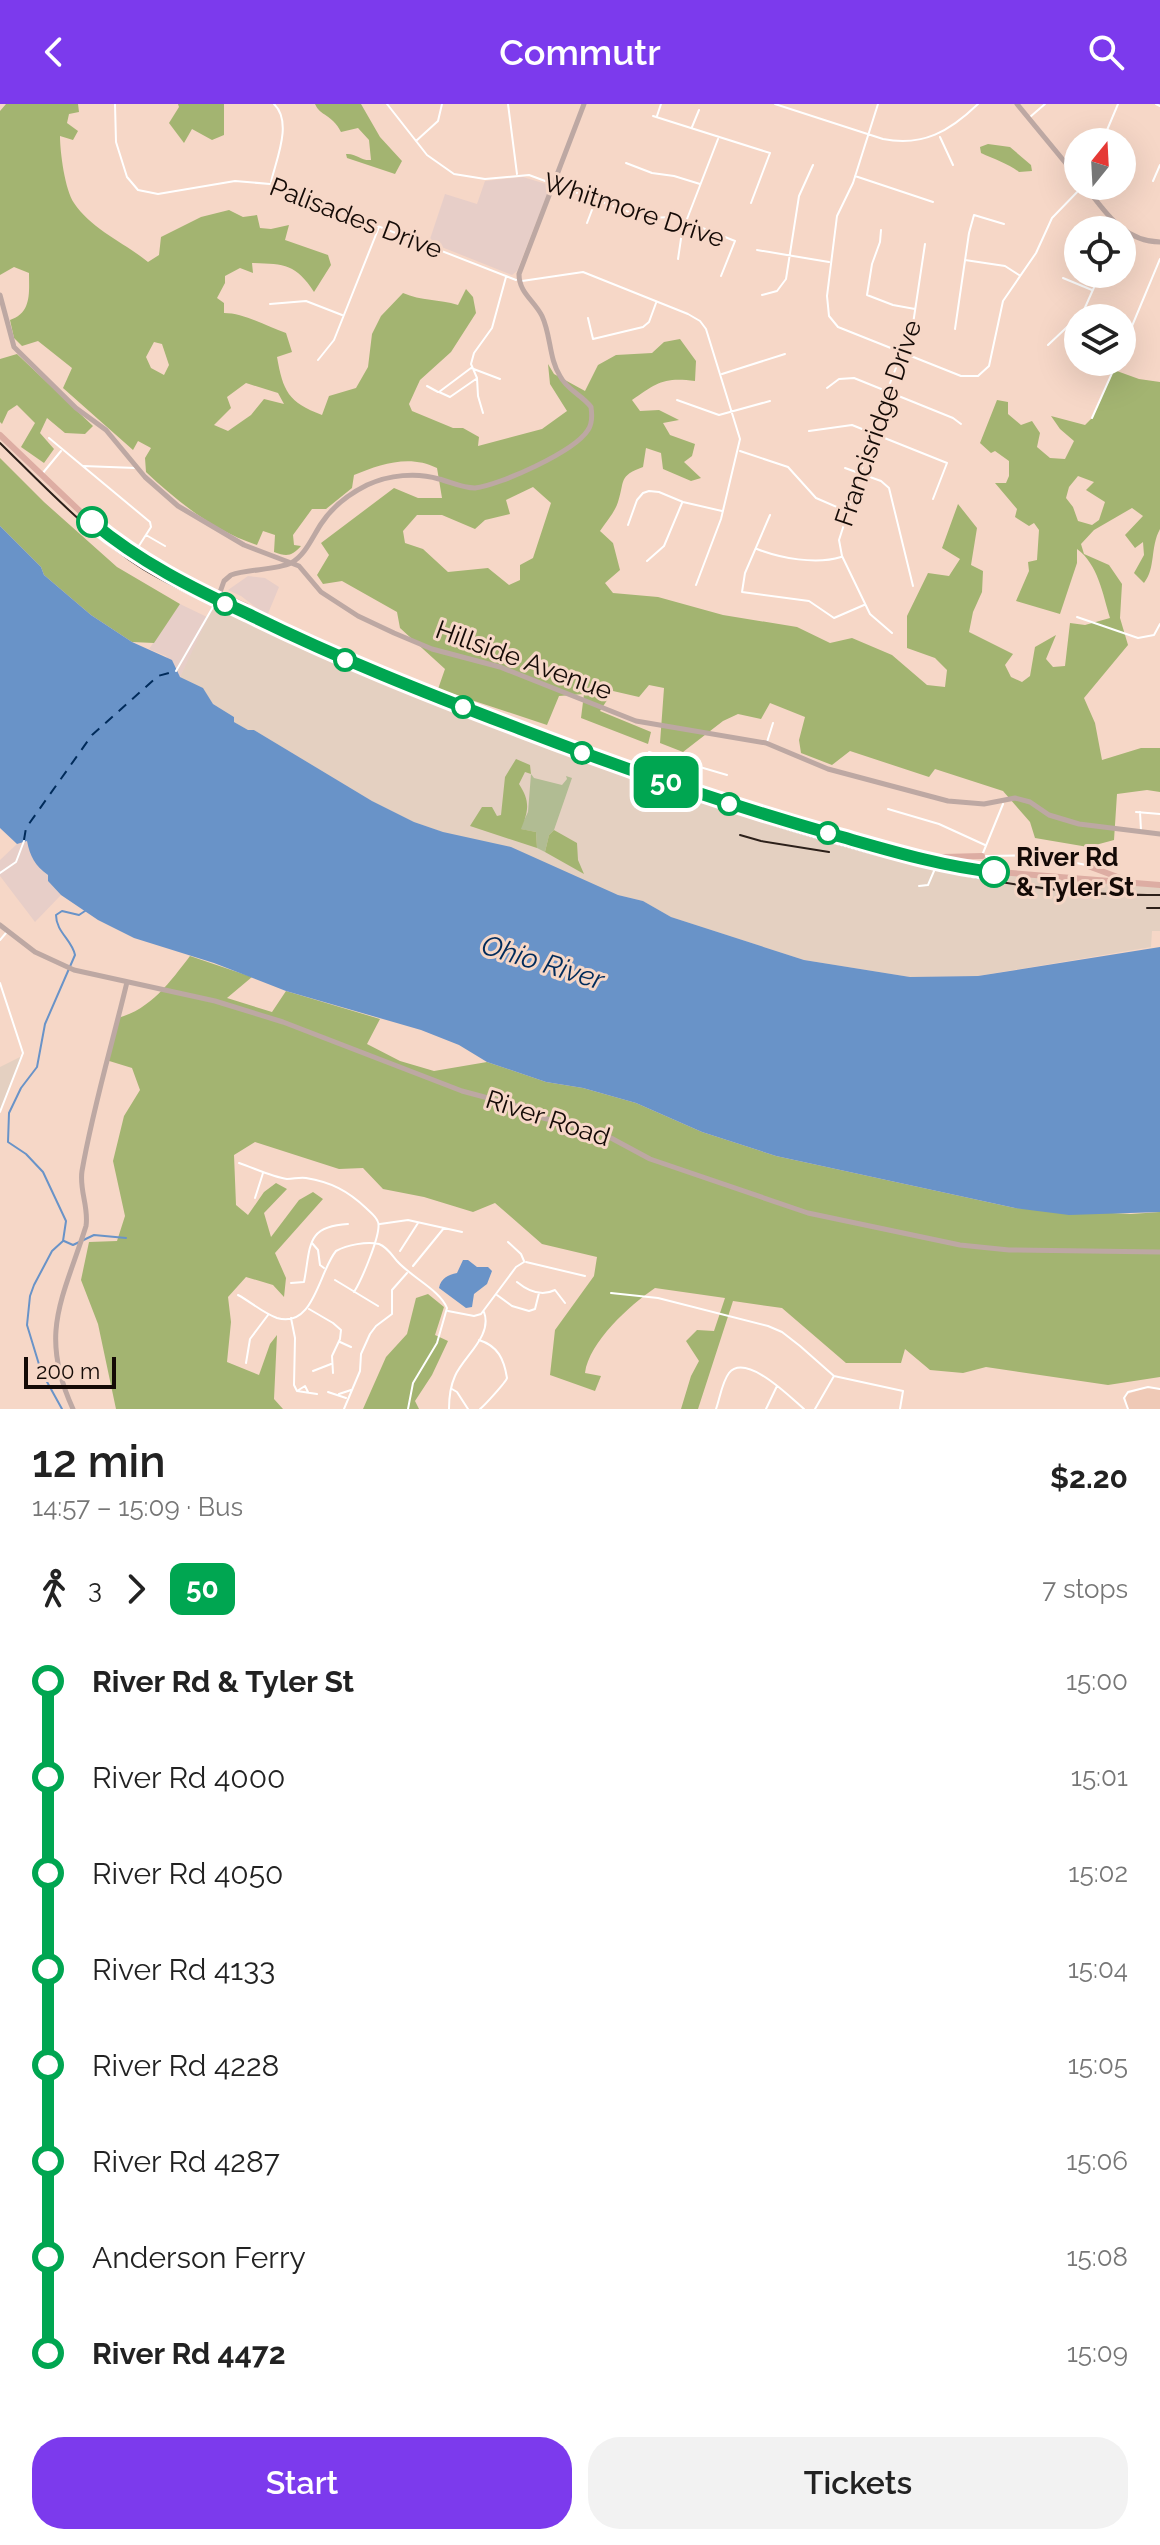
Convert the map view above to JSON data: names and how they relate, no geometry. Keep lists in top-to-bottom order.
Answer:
{
  "streets": {
    "street": [
      "Whitmore Drive",
      "Palisades Drive",
      "Francisridge Drive",
      "Hillside Avenue",
      "River Road"
    ]
  },
  "water": ["Ohio River"],
  "places": ["River Rd & Tyler St"],
  "lines": ["bus line 50"],
  "scale_bar": "200 m",
  "north": "top",
  "page": {
    "header": "Commutr",
    "on_map": "50",
    "scale": "200 m",
    "heading": ["12 min", "14:57 – 15:09 · Bus", "$2.20"],
    "legs": ["3", "50", "7 stops"],
    "list": [
      {
        "name": "River Rd & Tyler St",
        "value": "15:00"
      },
      {
        "name": "River Rd 4000",
        "value": "15:01"
      },
      {
        "name": "River Rd 4050",
        "value": "15:02"
      },
      {
        "name": "River Rd 4133",
        "value": "15:04"
      },
      {
        "name": "River Rd 4228",
        "value": "15:05"
      },
      {
        "name": "River Rd 4287",
        "value": "15:06"
      },
      {
        "name": "Anderson Ferry",
        "value": "15:08"
      },
      {
        "name": "River Rd 4472",
        "value": "15:09"
      }
    ],
    "buttons": ["Start", "Tickets"]
  }
}
